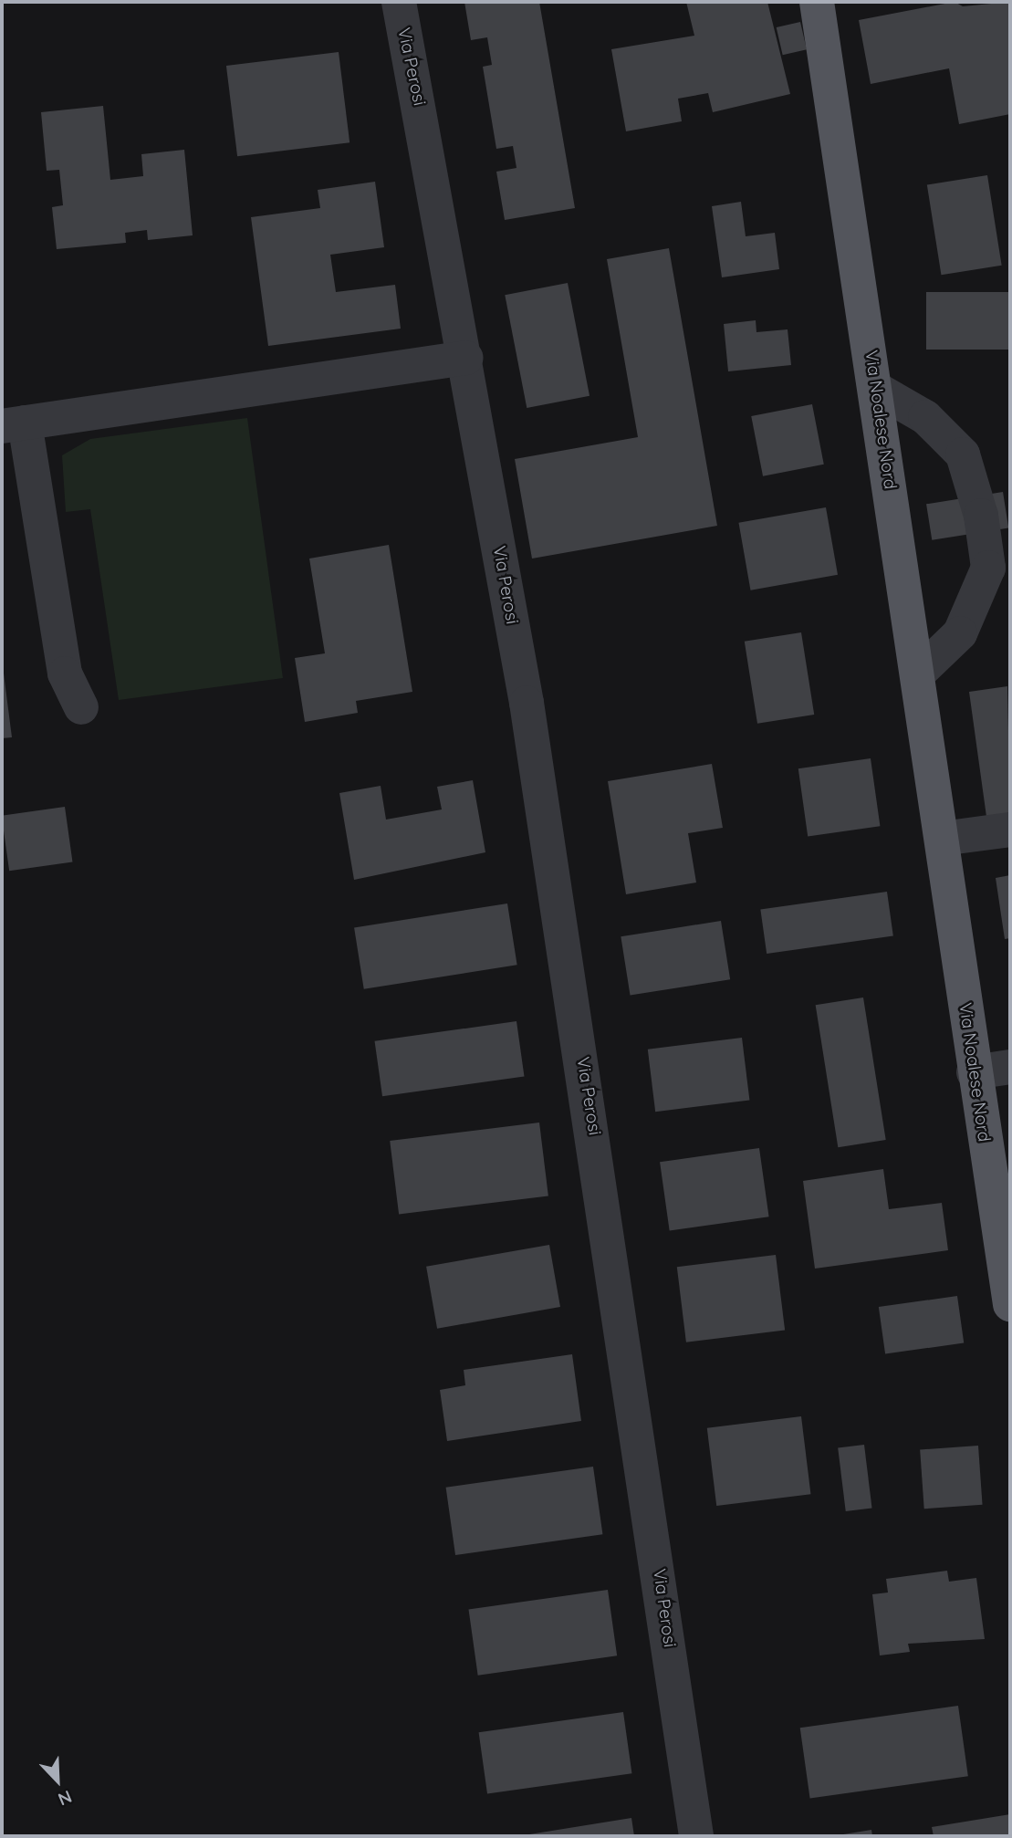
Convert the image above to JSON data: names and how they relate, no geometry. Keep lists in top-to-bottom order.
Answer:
{
  "streets": {
    "main road": ["Via Noalese Nord"],
    "street": ["Via Perosi"]
  },
  "north": "bottom right"
}
